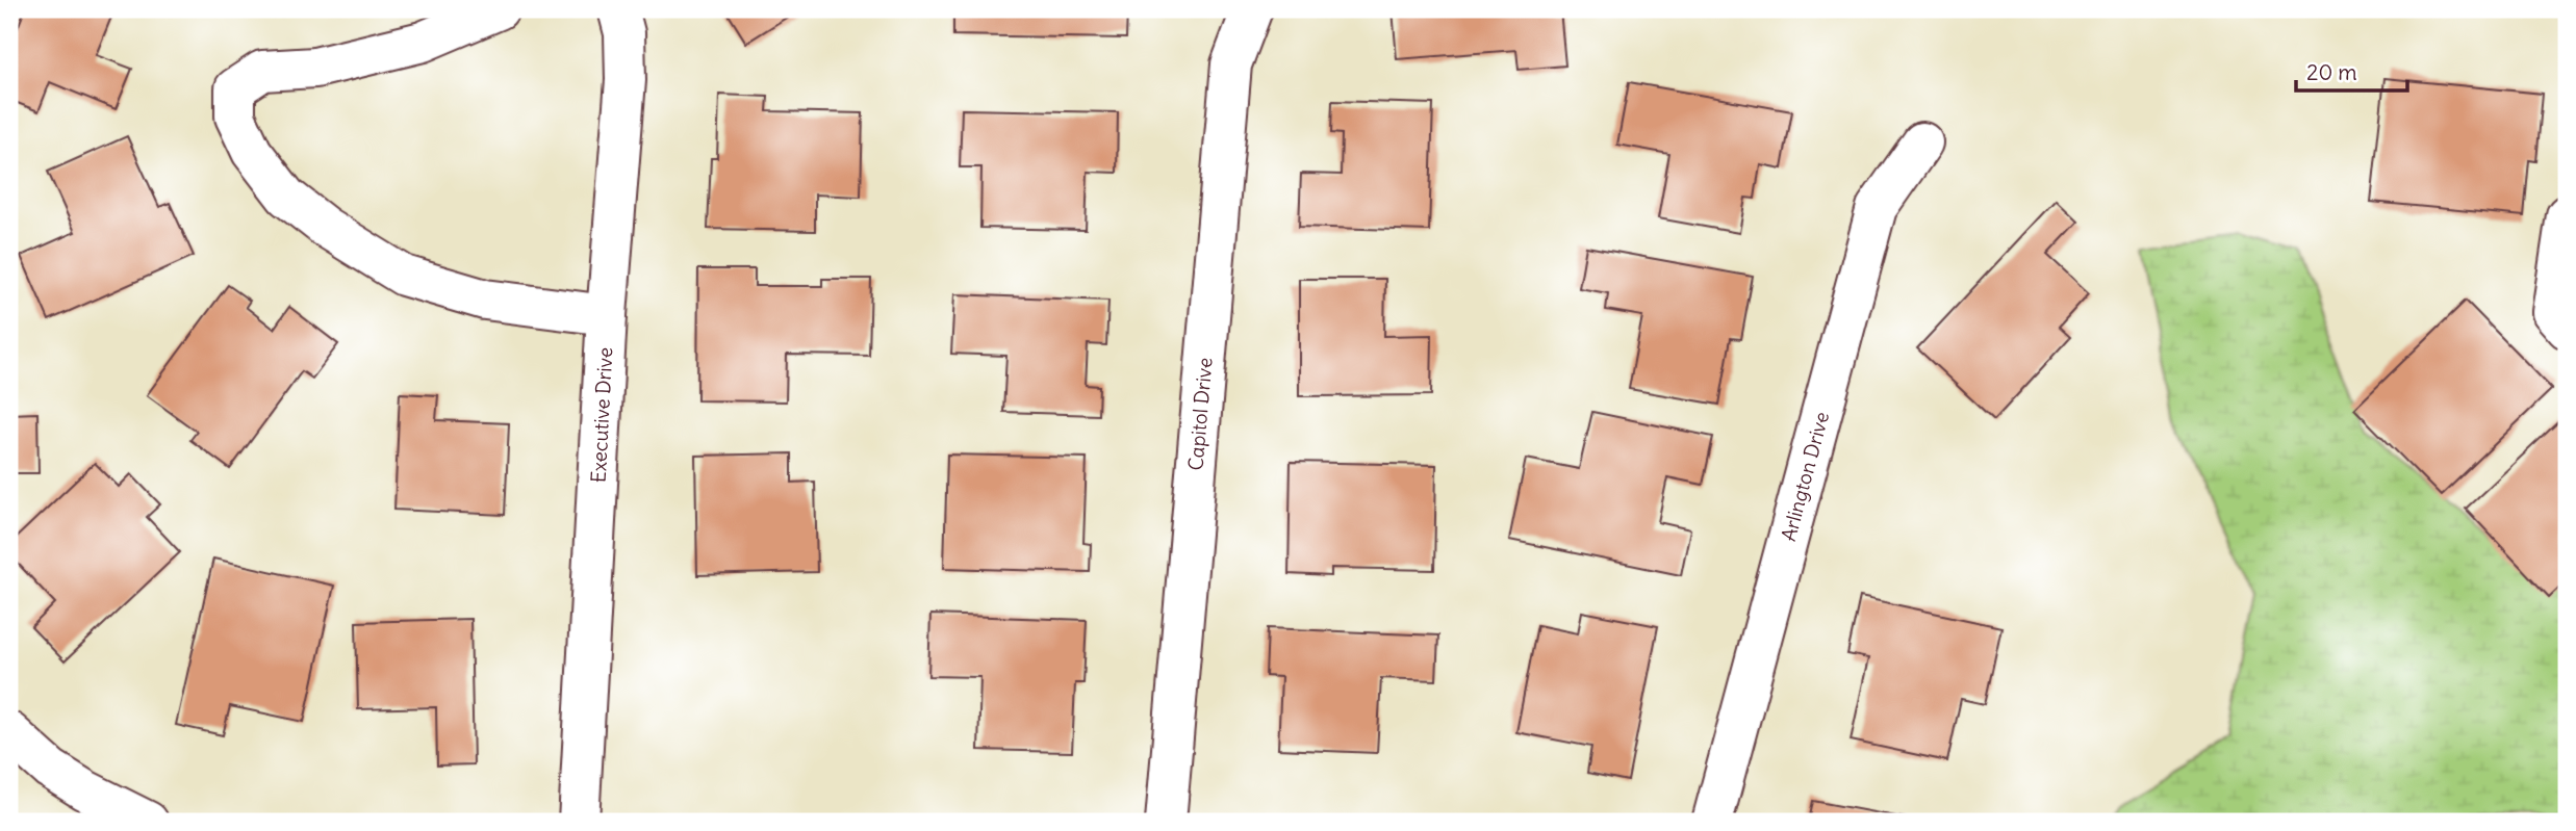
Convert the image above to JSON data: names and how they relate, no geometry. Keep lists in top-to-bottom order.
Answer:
{
  "streets": {
    "street": ["Capitol Drive", "Executive Drive", "Arlington Drive"]
  },
  "scale_bar": "20 m"
}
